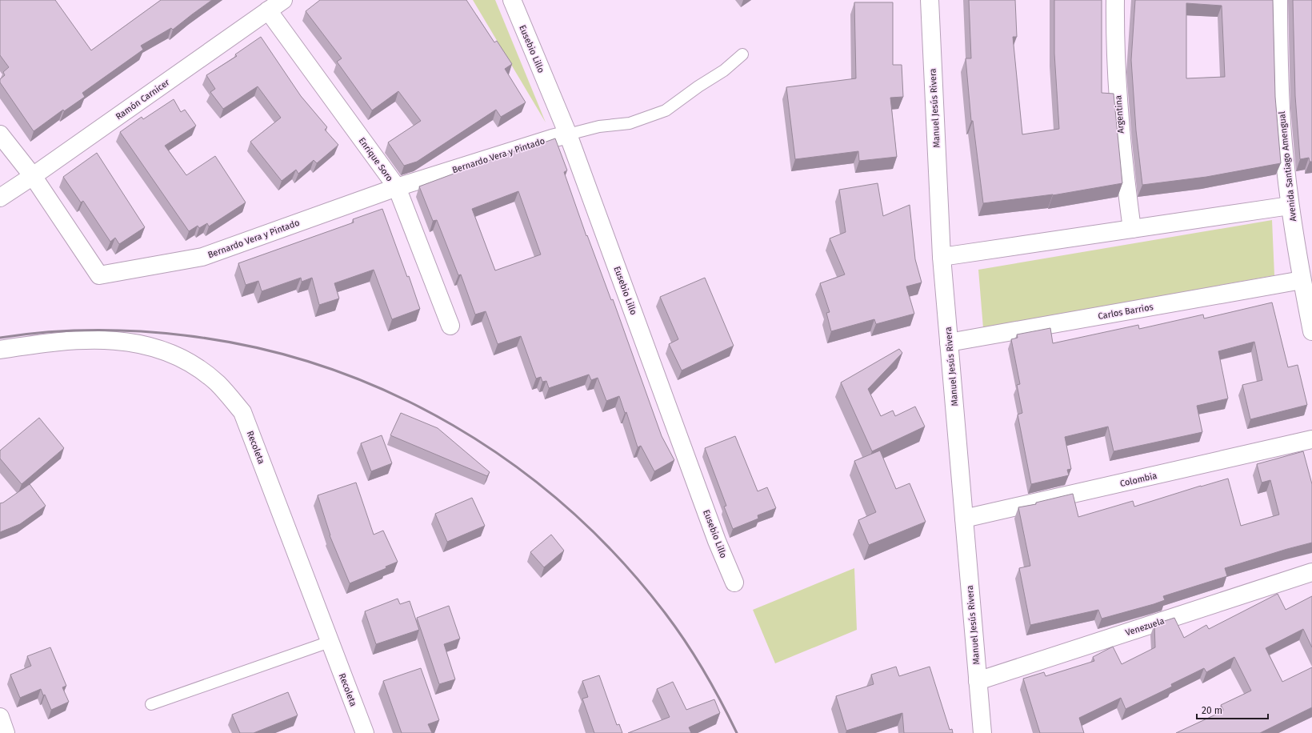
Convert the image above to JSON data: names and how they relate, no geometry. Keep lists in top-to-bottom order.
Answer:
{
  "streets": {
    "street": [
      "Eusebio Lillo",
      "Ramón Carnicer",
      "Manuel Jesús Rivera",
      "Argentina",
      "Bernardo Vera y Pintado",
      "Enrique Soro",
      "Avenida Santiago Amengual",
      "Carlos Barrios",
      "Recoleta",
      "Colombia",
      "Venezuela"
    ]
  },
  "crossings": [
    ["Eusebio Lillo", "Bernardo Vera y Pintado"],
    ["Ramón Carnicer", "Bernardo Vera y Pintado"],
    ["Ramón Carnicer", "Enrique Soro"],
    ["Manuel Jesús Rivera", "Carlos Barrios"],
    ["Manuel Jesús Rivera", "Colombia"],
    ["Manuel Jesús Rivera", "Venezuela"],
    ["Bernardo Vera y Pintado", "Enrique Soro"],
    ["Avenida Santiago Amengual", "Carlos Barrios"]
  ],
  "scale_bar": "20 m"
}
